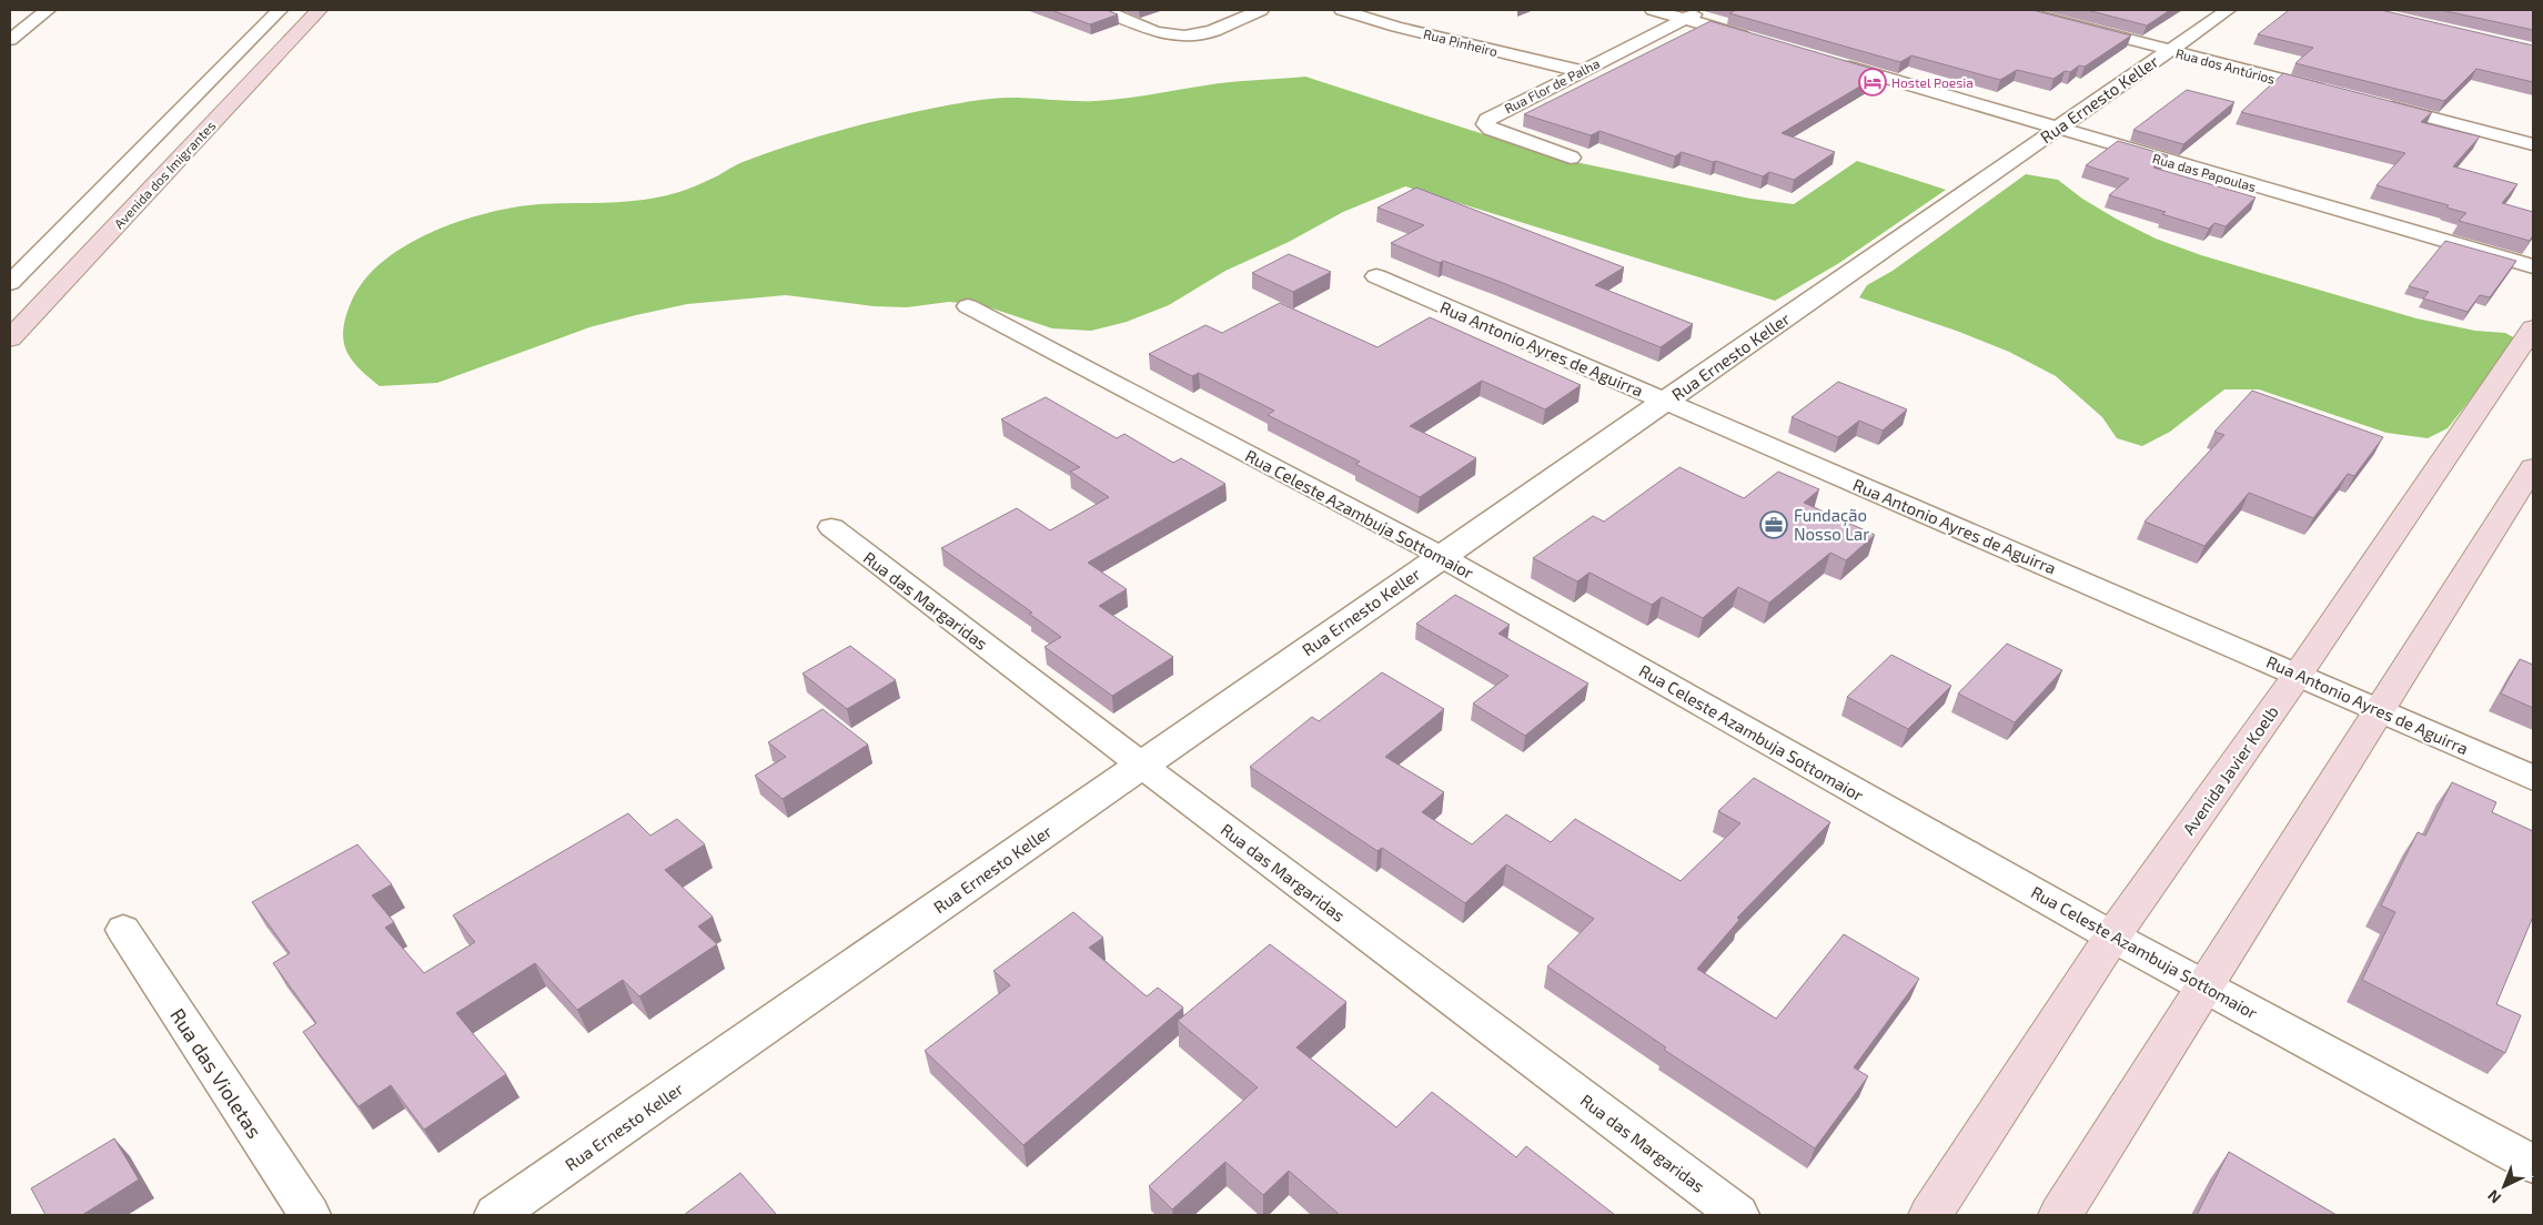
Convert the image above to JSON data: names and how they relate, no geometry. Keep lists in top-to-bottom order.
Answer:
{
  "streets": {
    "street": [
      "Rua Pinheiro",
      "Rua dos Antúrios",
      "Rua Flor de Palha",
      "Rua Ernesto Keller",
      "Rua das Papoulas",
      "Avenida dos Imigrantes",
      "Rua Antonio Ayres de Aguirra",
      "Rua Celeste Azambuja Sottomaior",
      "Rua das Margaridas",
      "Avenida Javier Koelb",
      "Rua das Violetas"
    ]
  },
  "crossings": [
    ["Rua Pinheiro", "Rua Flor de Palha"],
    ["Rua dos Antúrios", "Rua Ernesto Keller"],
    ["Rua Ernesto Keller", "Rua das Papoulas"],
    ["Rua Ernesto Keller", "Rua Antonio Ayres de Aguirra"],
    ["Rua Ernesto Keller", "Rua Celeste Azambuja Sottomaior"],
    ["Rua Ernesto Keller", "Rua das Margaridas"],
    ["Rua Antonio Ayres de Aguirra", "Avenida Javier Koelb"],
    ["Rua Celeste Azambuja Sottomaior", "Avenida Javier Koelb"]
  ],
  "places": {
    "hotel": ["Hostel Poesia"],
    "office": ["Fundação Nosso Lar"]
  },
  "north": "bottom left"
}
